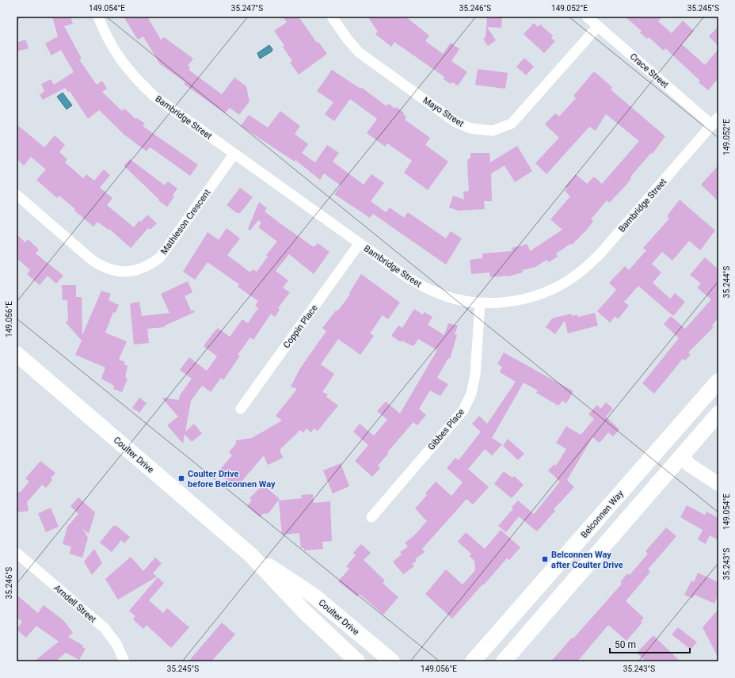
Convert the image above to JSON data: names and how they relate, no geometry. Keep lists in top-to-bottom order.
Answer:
{
  "streets": {
    "main road": ["Coulter Drive", "Belconnen Way"],
    "street": [
      "Crace Street",
      "Mayo Street",
      "Bambridge Street",
      "Mathieson Crescent",
      "Coppin Place",
      "Gibbes Place",
      "Arndell Street"
    ]
  },
  "crossings": [
    ["Crace Street", "Mayo Street"],
    ["Crace Street", "Bambridge Street"],
    ["Bambridge Street", "Mathieson Crescent"],
    ["Bambridge Street", "Coppin Place"],
    ["Bambridge Street", "Gibbes Place"]
  ],
  "places": {
    "transit": ["Coulter Drive before Belconnen Way", "Belconnen Way after Coulter Drive"]
  },
  "scale_bar": "50 m",
  "coordinates": [
    "149.054°E",
    "35.247°S",
    "35.246°S",
    "149.052°E",
    "35.245°S",
    "35.244°S",
    "149.056°E",
    "35.243°S"
  ]
}
